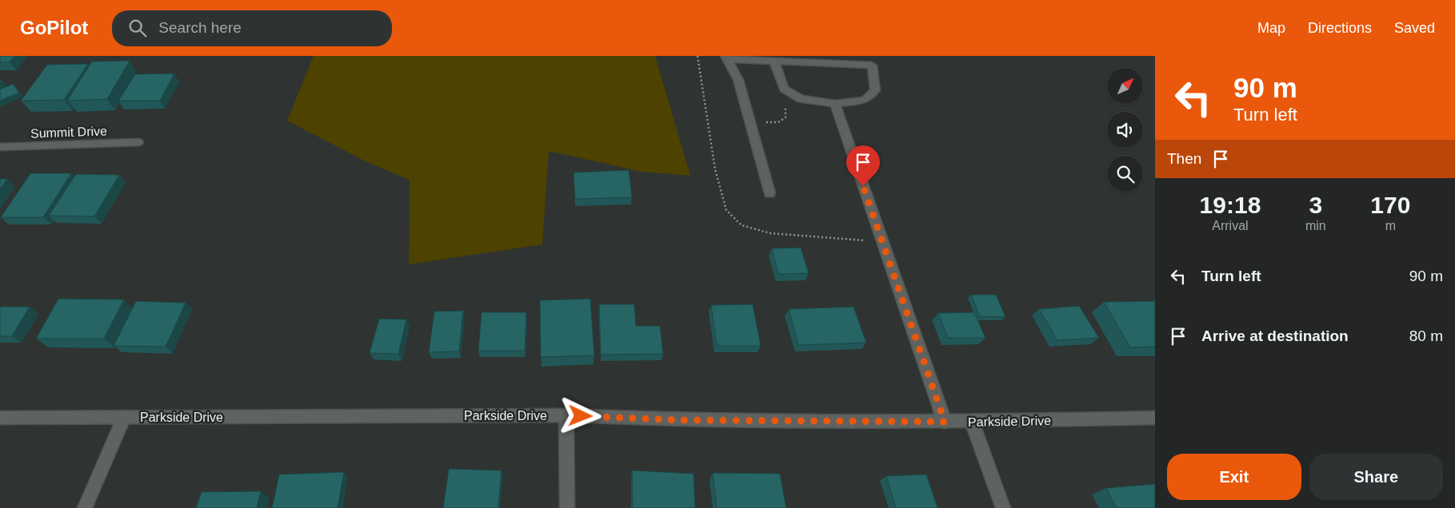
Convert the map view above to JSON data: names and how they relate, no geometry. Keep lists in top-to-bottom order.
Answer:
{
  "streets": {
    "main road": ["Summit Drive", "Parkside Drive"]
  },
  "north": "top right",
  "page": {
    "header": "GoPilot",
    "search": "Search here",
    "nav": ["Map", "Directions", "Saved"],
    "turn": ["90 m", "Turn left"],
    "then": "Then",
    "eta": [
      "19:18",
      "Arrival",
      "3",
      "min",
      "170",
      "m"
    ],
    "list": [
      {
        "name": "Turn left",
        "value": "90 m"
      },
      {
        "name": "Arrive at destination",
        "value": "80 m"
      }
    ],
    "buttons": ["Exit", "Share"]
  }
}
